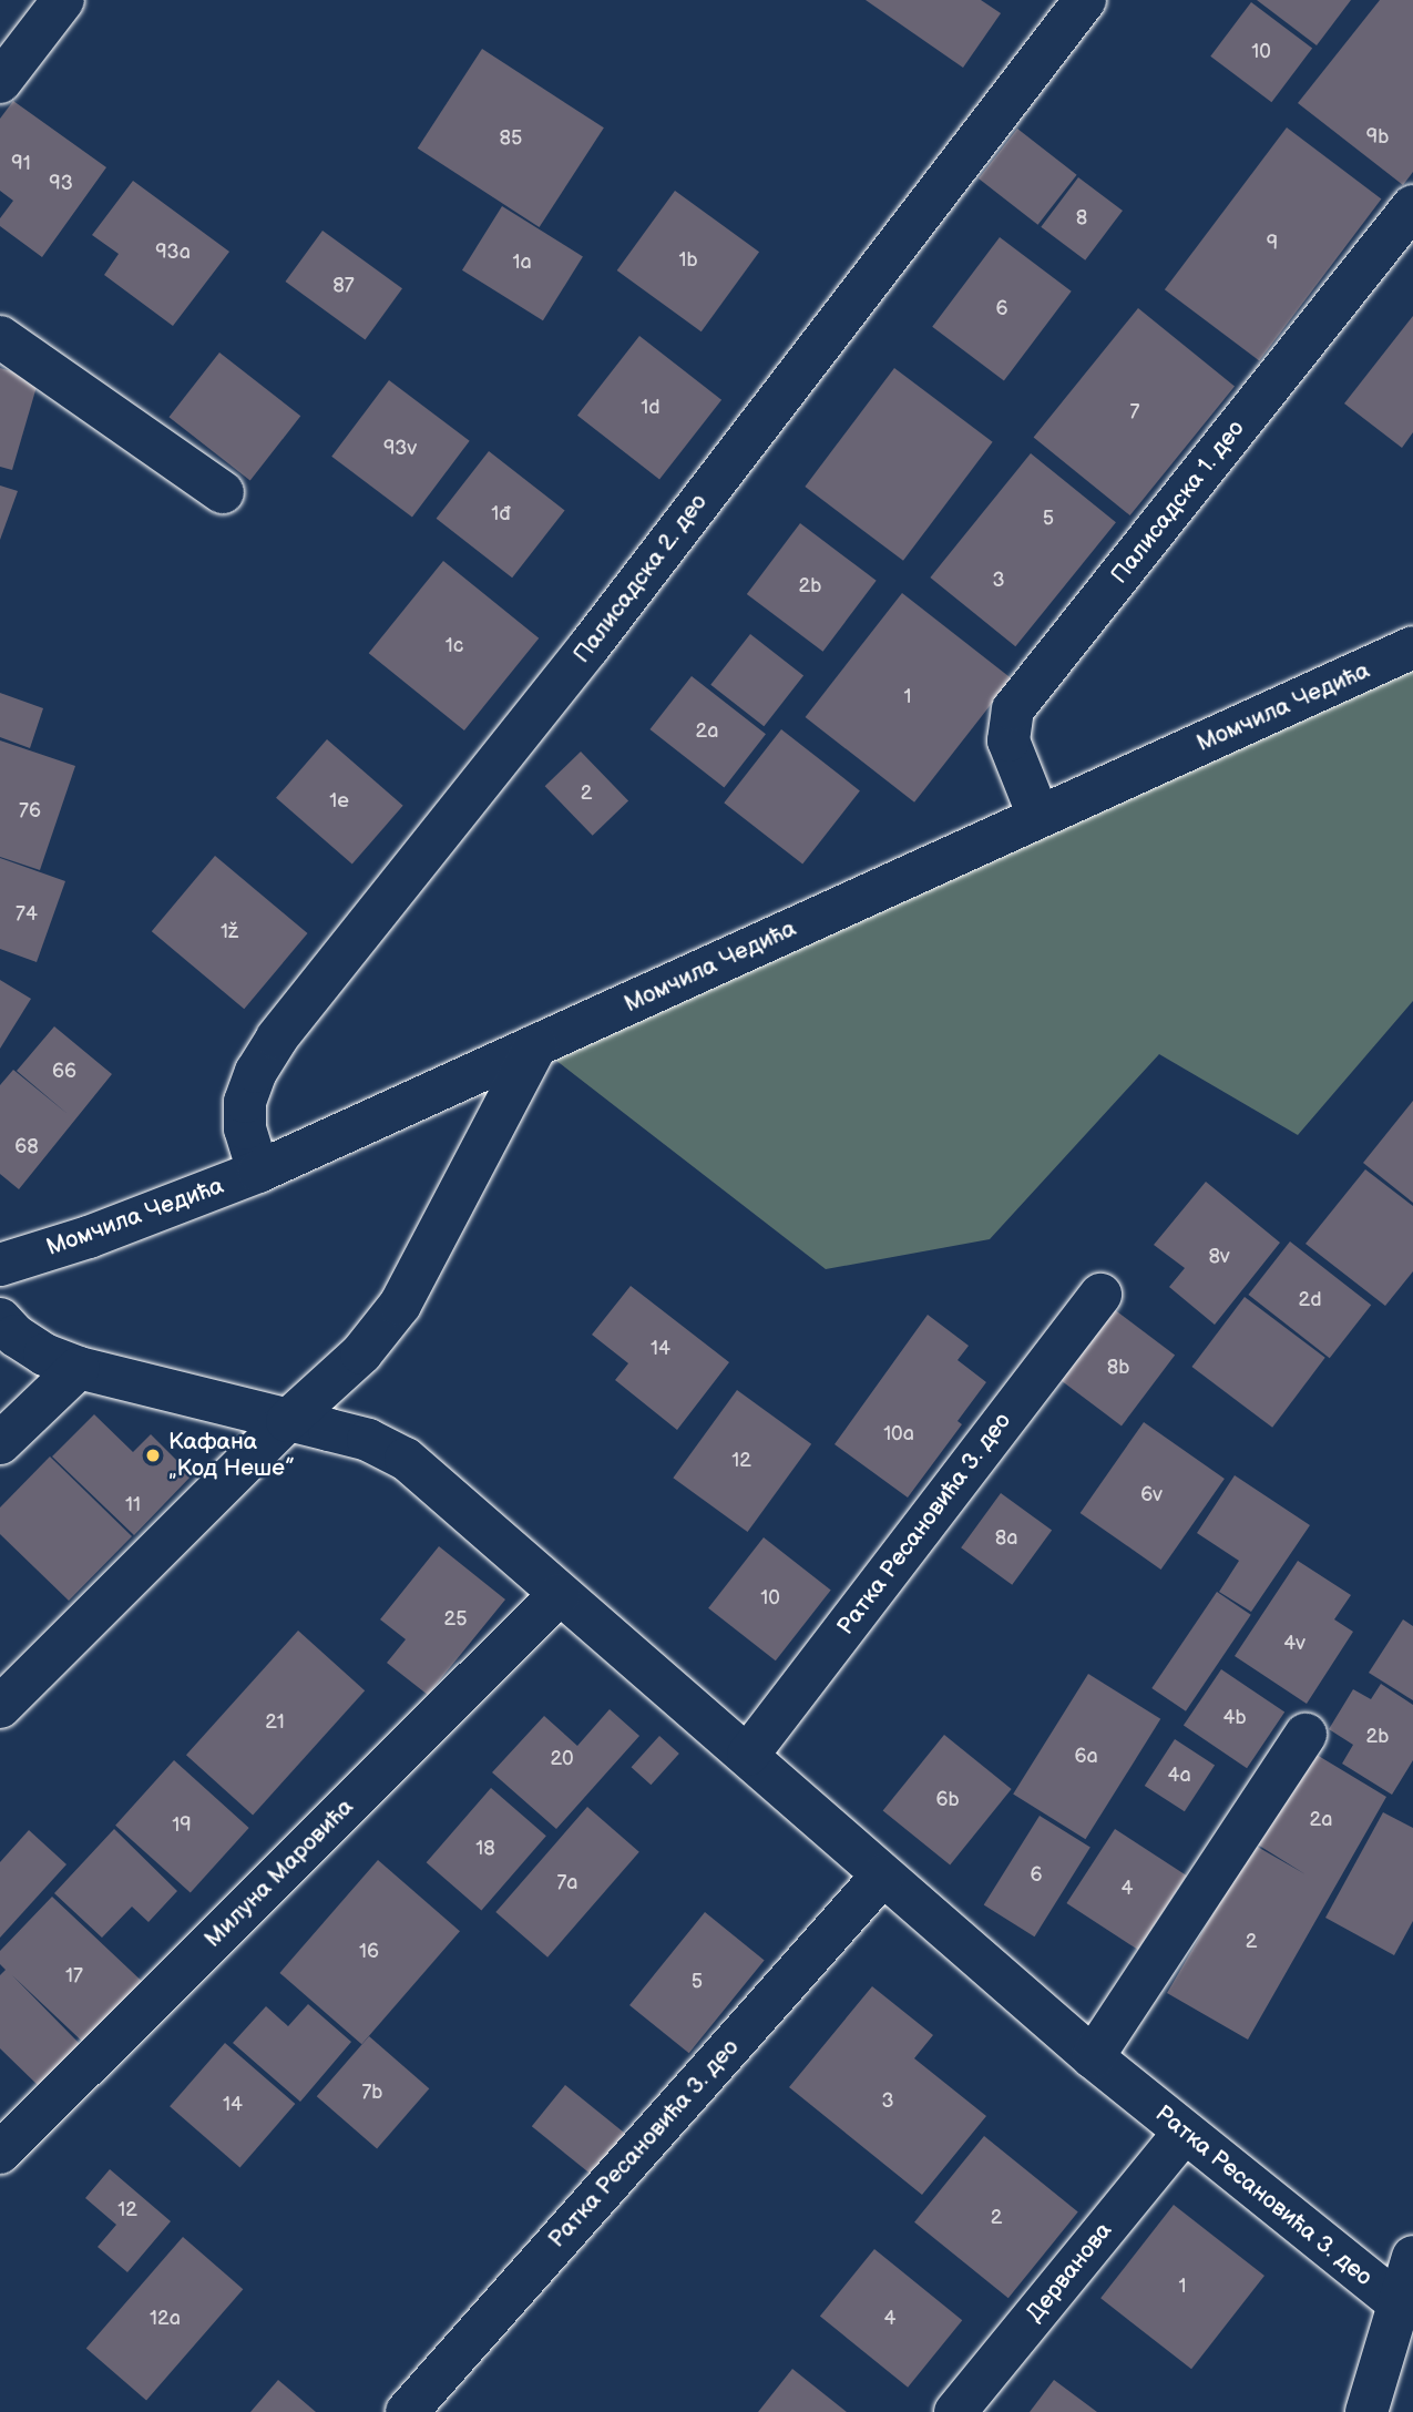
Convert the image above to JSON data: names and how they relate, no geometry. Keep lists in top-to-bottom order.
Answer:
{
  "streets": {
    "street": [
      "Палисадска 1. део",
      "Палисадска 2. део",
      "Момчила Чедића",
      "Ратка Ресановића 3. део",
      "Милуна Маровића",
      "Дерванова"
    ]
  },
  "crossings": [
    ["Палисадска 1. део", "Момчила Чедића"],
    ["Палисадска 2. део", "Момчила Чедића"],
    ["Ратка Ресановића 3. део", "Милуна Маровића"],
    ["Ратка Ресановића 3. део", "Дерванова"]
  ],
  "places": ["Кафана „Код Неше”"],
  "house_numbers": [
    "10",
    "9b",
    "85",
    "91",
    "93",
    "8",
    "9",
    "93a",
    "1b",
    "1a",
    "87",
    "6",
    "1d",
    "7",
    "93v",
    "1đ",
    "5",
    "3",
    "2b",
    "1c",
    "1",
    "2a",
    "2",
    "1e",
    "76",
    "74",
    "1ž",
    "66",
    "68",
    "8v",
    "2d",
    "14",
    "8b",
    "10a",
    "12",
    "6v",
    "11",
    "8a",
    "10",
    "25",
    "4v",
    "4b",
    "21",
    "2b",
    "6a",
    "20",
    "4a",
    "6b",
    "2a",
    "19",
    "18",
    "6",
    "7a",
    "4",
    "2",
    "16",
    "17",
    "5",
    "7b",
    "3",
    "14",
    "12",
    "2",
    "1",
    "12a",
    "4"
  ]
}
